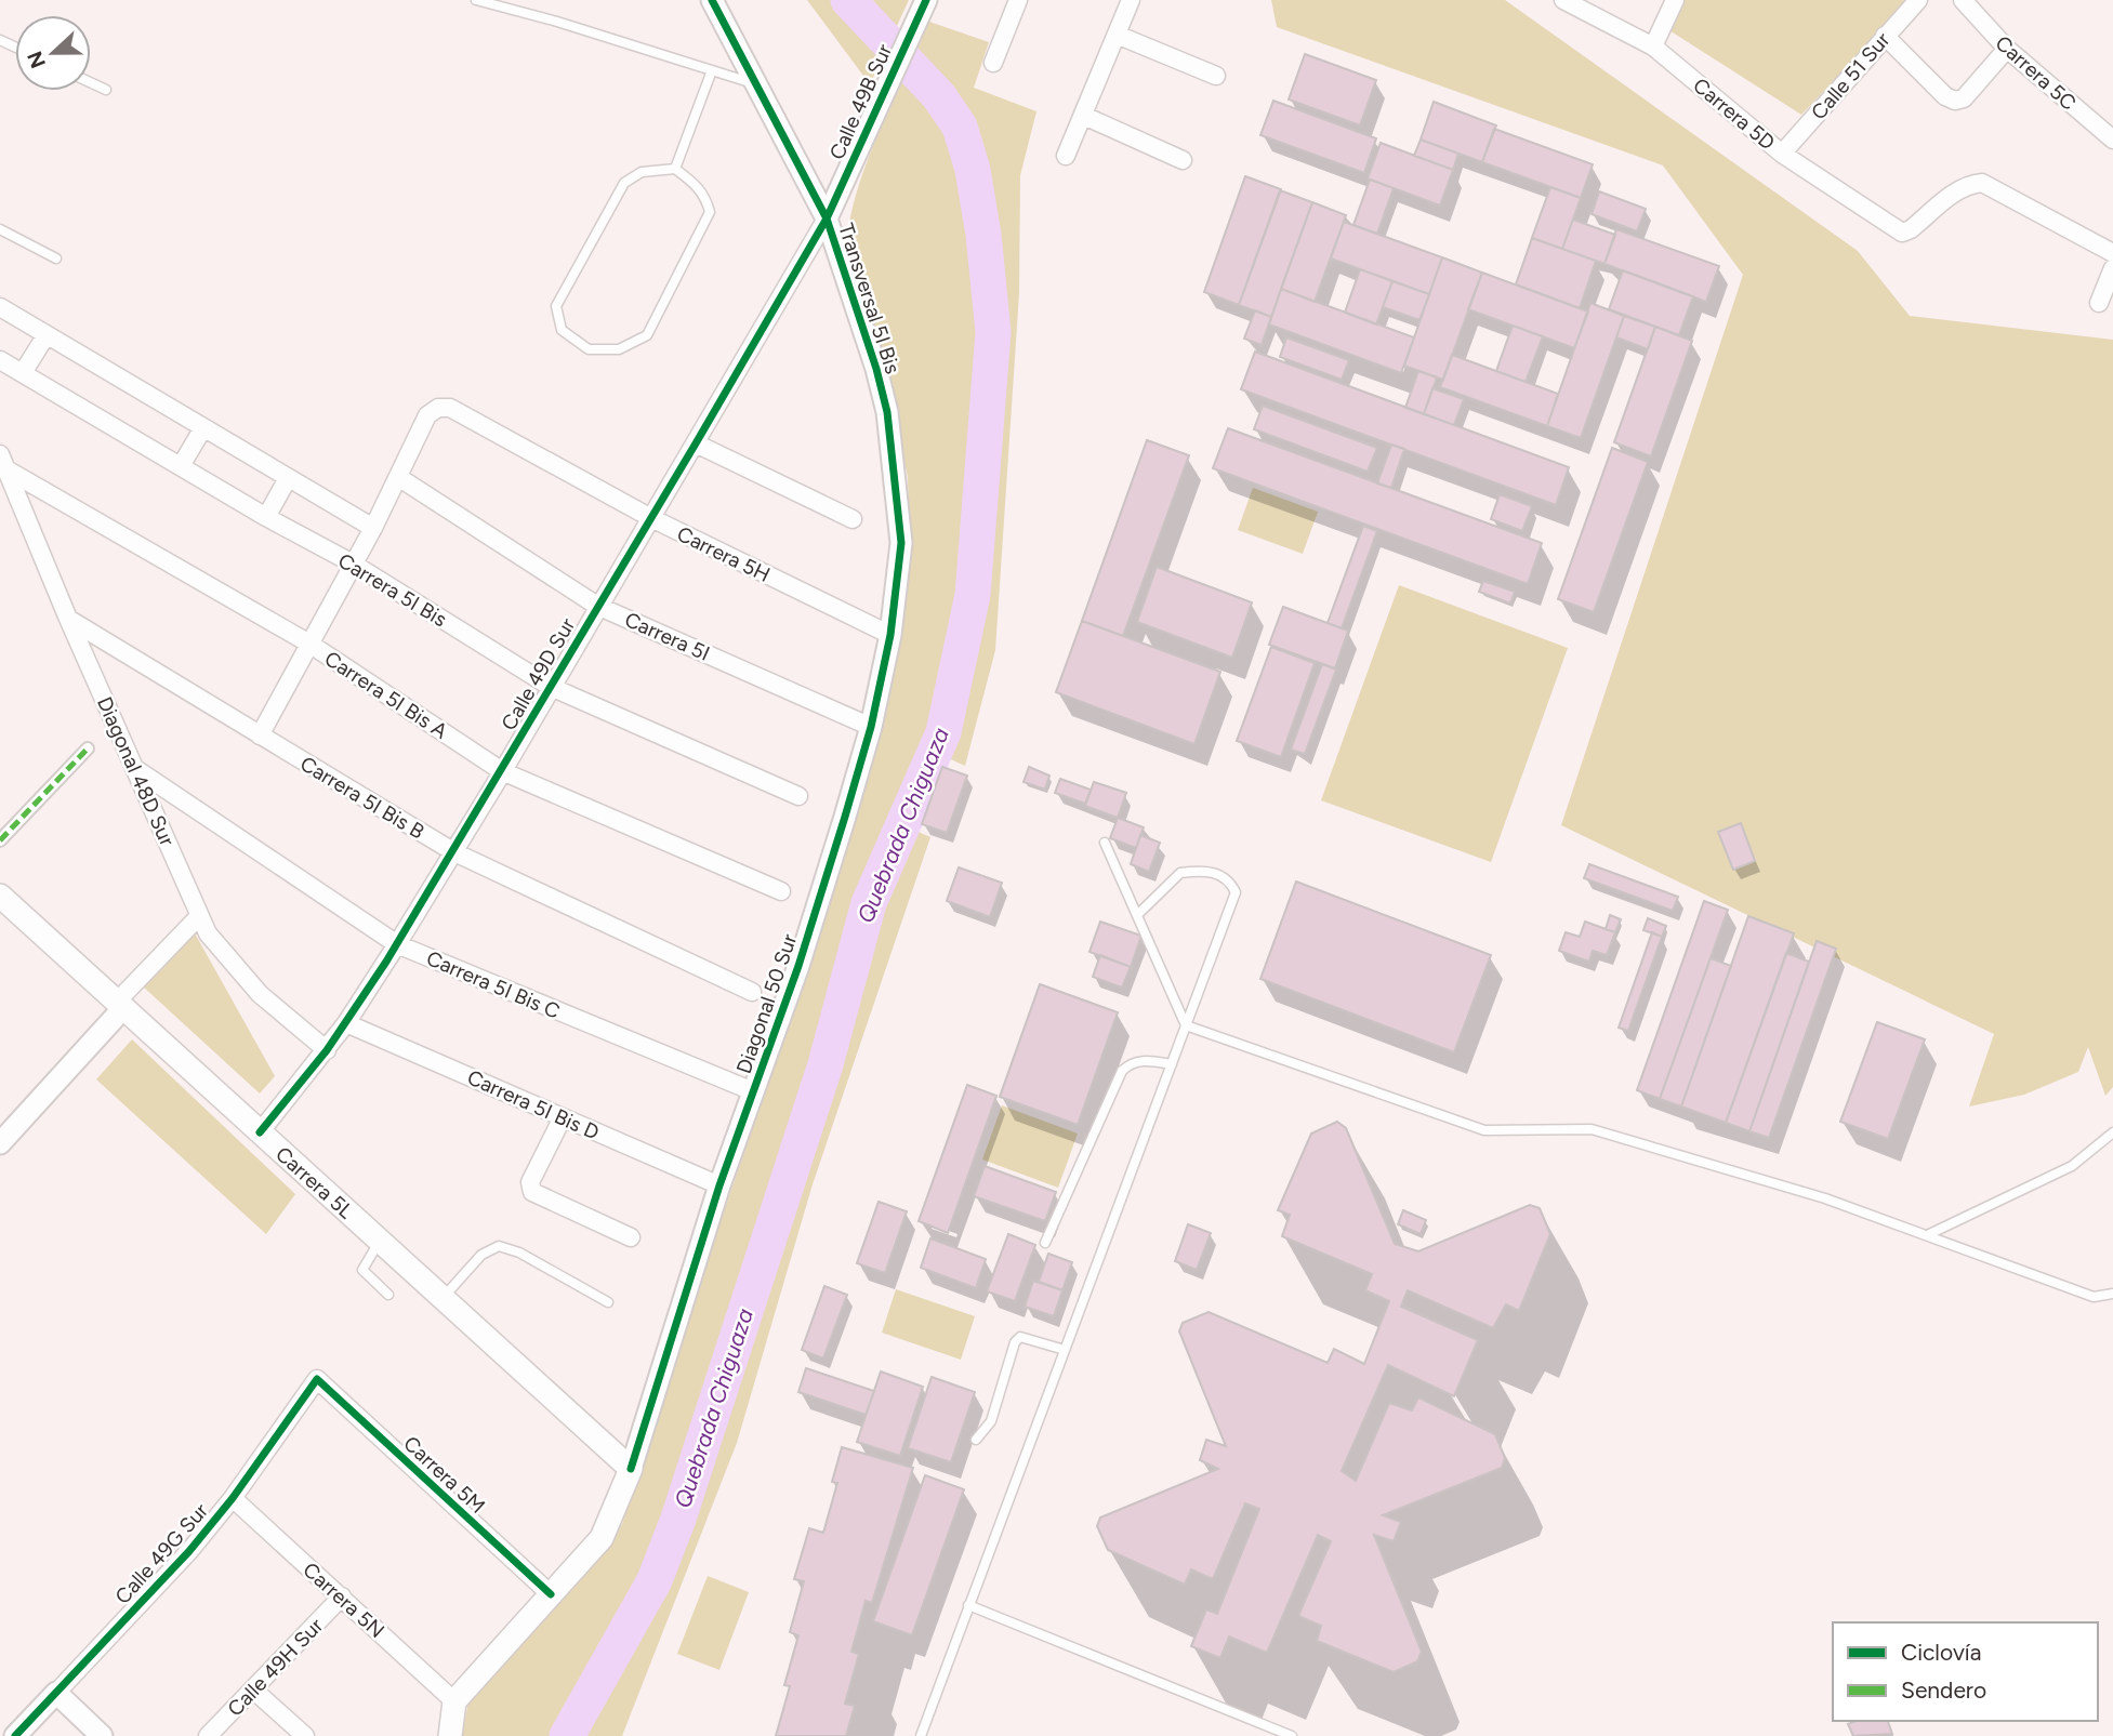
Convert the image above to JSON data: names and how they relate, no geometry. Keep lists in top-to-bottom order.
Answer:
{
  "streets": {
    "main road": ["Diagonal 50 Sur", "Carrera 5L"],
    "street": [
      "Carrera 5C",
      "Calle 51 Sur",
      "Calle 49B Sur",
      "Carrera 5D",
      "Transversal 5I Bis",
      "Carrera 5H",
      "Carrera 5I Bis",
      "Carrera 5I",
      "Calle 49D Sur",
      "Carrera 5I Bis A",
      "Diagonal 48D Sur",
      "Carrera 5I Bis B",
      "Carrera 5I Bis C",
      "Carrera 5I Bis D",
      "Carrera 5M",
      "Calle 49G Sur",
      "Carrera 5N",
      "Calle 49H Sur"
    ]
  },
  "crossings": [
    ["Calle 51 Sur", "Carrera 5D"],
    ["Calle 49B Sur", "Transversal 5I Bis"],
    ["Calle 49B Sur", "Calle 49D Sur"],
    ["Transversal 5I Bis", "Calle 49D Sur"],
    ["Transversal 5I Bis", "Diagonal 50 Sur"],
    ["Carrera 5H", "Carrera 5I"],
    ["Carrera 5H", "Calle 49D Sur"],
    ["Carrera 5H", "Diagonal 50 Sur"],
    ["Carrera 5I Bis", "Calle 49D Sur"],
    ["Carrera 5I", "Calle 49D Sur"],
    ["Carrera 5I", "Diagonal 50 Sur"],
    ["Calle 49D Sur", "Carrera 5I Bis A"],
    ["Calle 49D Sur", "Diagonal 48D Sur"],
    ["Calle 49D Sur", "Carrera 5I Bis B"],
    ["Calle 49D Sur", "Carrera 5I Bis C"],
    ["Calle 49D Sur", "Carrera 5I Bis D"],
    ["Calle 49D Sur", "Carrera 5L"],
    ["Carrera 5I Bis A", "Diagonal 48D Sur"],
    ["Diagonal 48D Sur", "Carrera 5I Bis B"],
    ["Diagonal 48D Sur", "Carrera 5I Bis C"],
    ["Carrera 5I Bis C", "Diagonal 50 Sur"],
    ["Diagonal 50 Sur", "Carrera 5I Bis D"],
    ["Diagonal 50 Sur", "Carrera 5L"],
    ["Diagonal 50 Sur", "Carrera 5M"],
    ["Diagonal 50 Sur", "Carrera 5N"],
    ["Carrera 5M", "Calle 49G Sur"],
    ["Calle 49G Sur", "Carrera 5N"],
    ["Carrera 5N", "Calle 49H Sur"]
  ],
  "water": ["Quebrada Chiguaza"],
  "legend": ["Ciclovía", "Sendero"],
  "north": "left"
}
